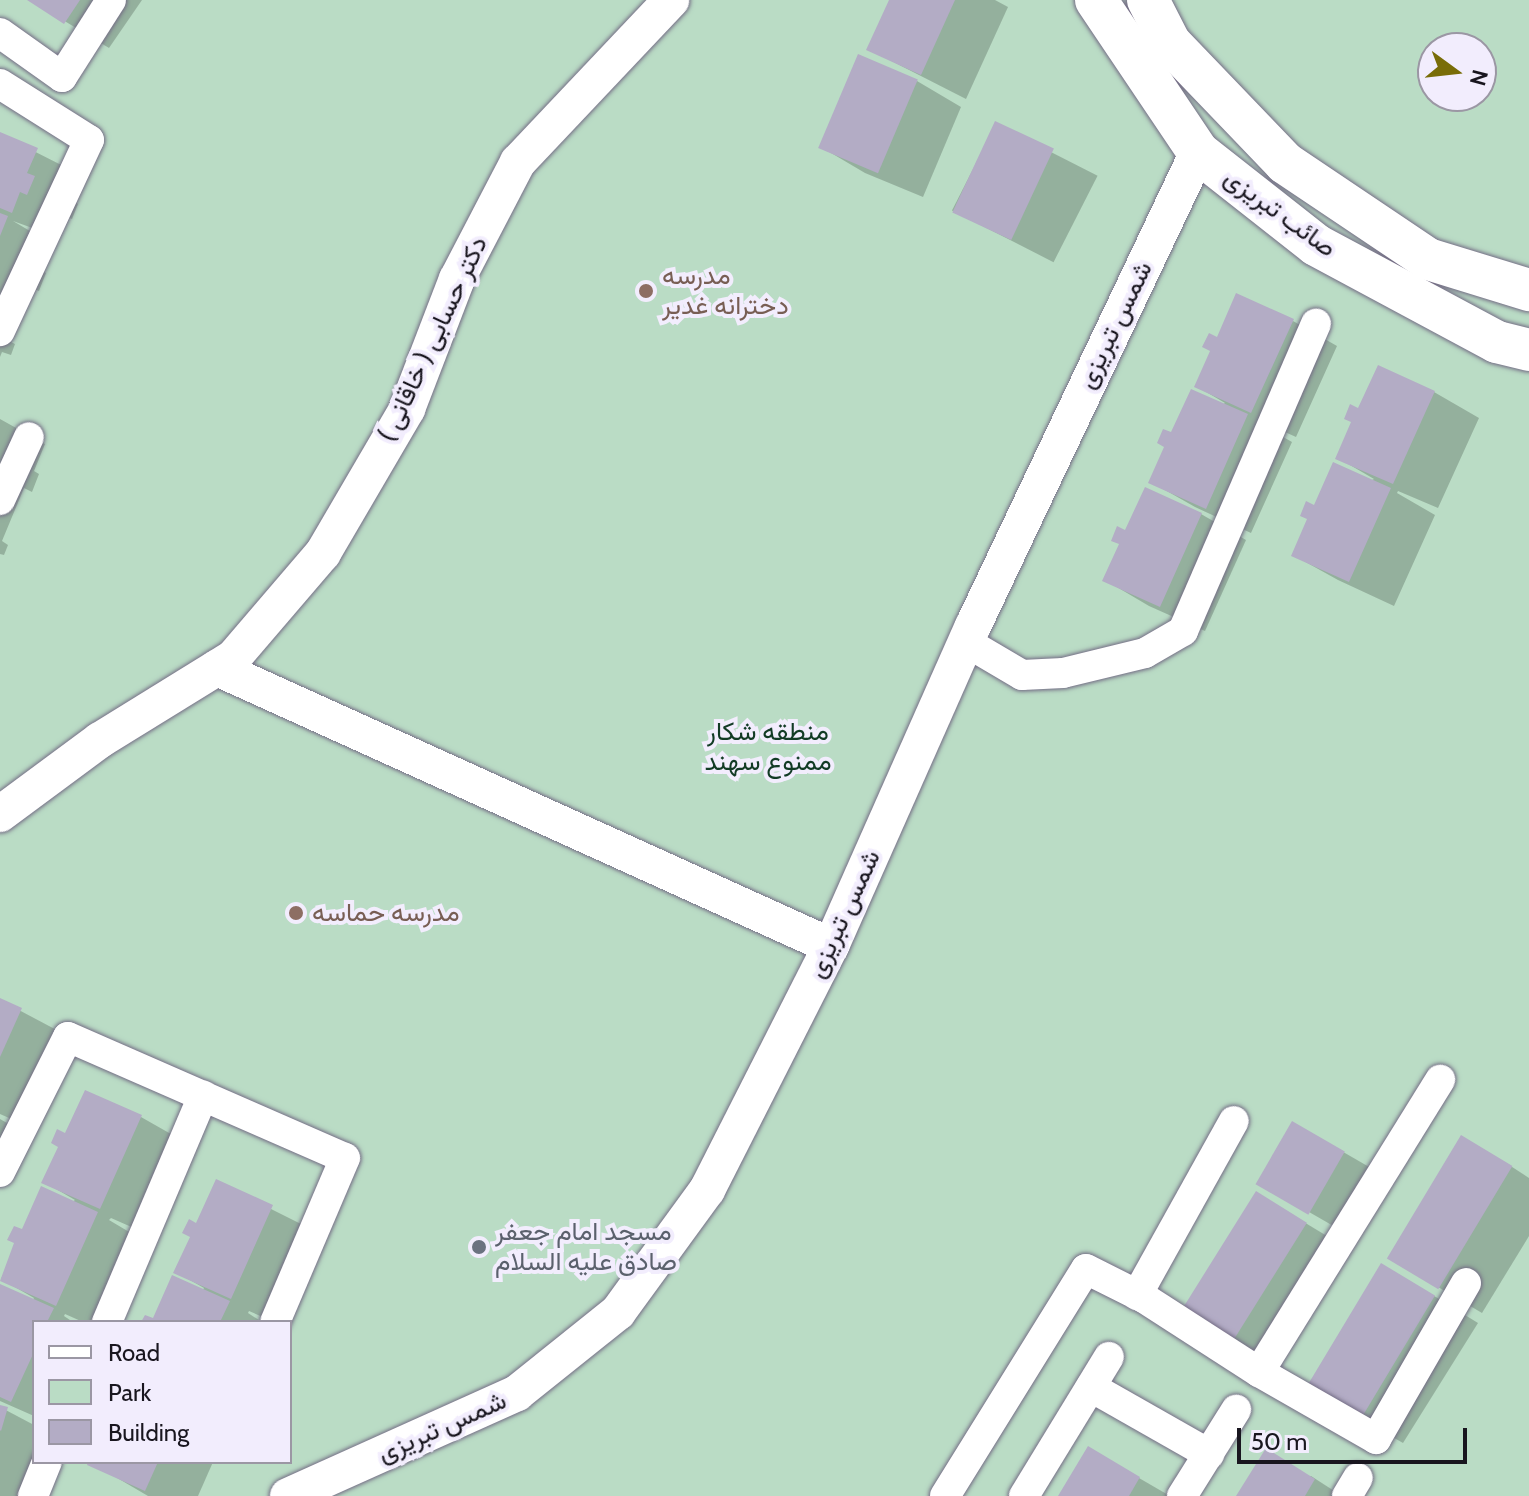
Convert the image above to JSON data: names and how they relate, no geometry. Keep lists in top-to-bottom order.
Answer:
{
  "streets": {
    "main road": ["صائب تبریزی"],
    "street": ["شمس تبریزی", "دکتر حسابی ( خاقانی )"]
  },
  "crossings": [
    ["صائب تبریزی", "شمس تبریزی"]
  ],
  "parks": ["منطقه شکار ممنوع سهند"],
  "places": ["مدرسه دخترانه غدیر", "مدرسه حماسه", "مسجد امام جعفر صادق علیه السلام"],
  "legend": ["Road", "Park", "Building"],
  "scale_bar": "50 m",
  "north": "right"
}
